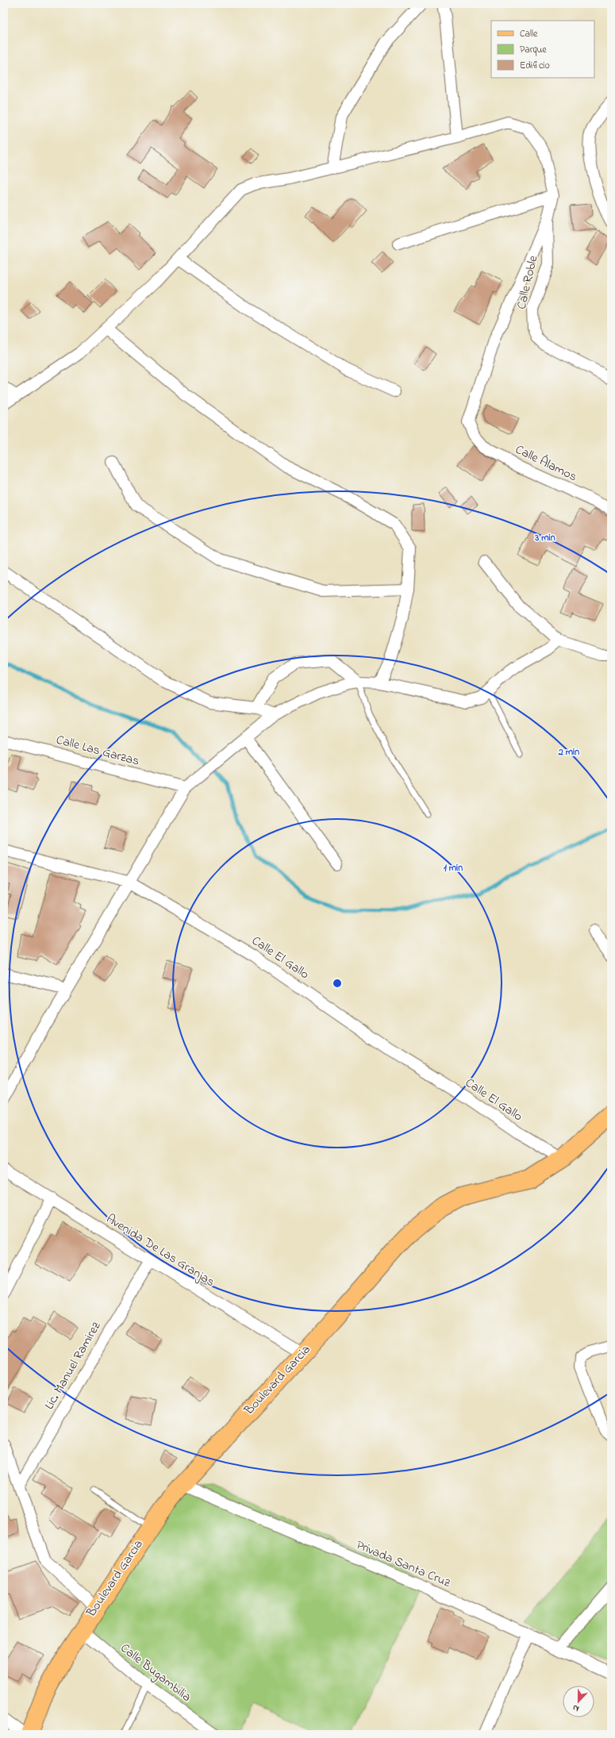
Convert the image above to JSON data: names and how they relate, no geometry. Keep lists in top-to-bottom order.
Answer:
{
  "streets": {
    "main road": ["Boulevard Garcia"],
    "street": [
      "Calle Roble",
      "Calle Álamos",
      "Calle Las Garzas",
      "Calle El Gallo",
      "Avenida De Las Granjas",
      "Lic. Manuel Ramirez",
      "Privada Santa Cruz",
      "Calle Bugambilia"
    ]
  },
  "crossings": [
    ["Calle Roble", "Calle Álamos"],
    ["Calle El Gallo", "Boulevard Garcia"],
    ["Avenida De Las Granjas", "Lic. Manuel Ramirez"],
    ["Avenida De Las Granjas", "Boulevard Garcia"],
    ["Boulevard Garcia", "Privada Santa Cruz"],
    ["Boulevard Garcia", "Calle Bugambilia"]
  ],
  "legend": ["Calle", "Parque", "Edificio"],
  "north": "bottom",
  "rings": ["3 min", "2 min", "1 min"]
}
